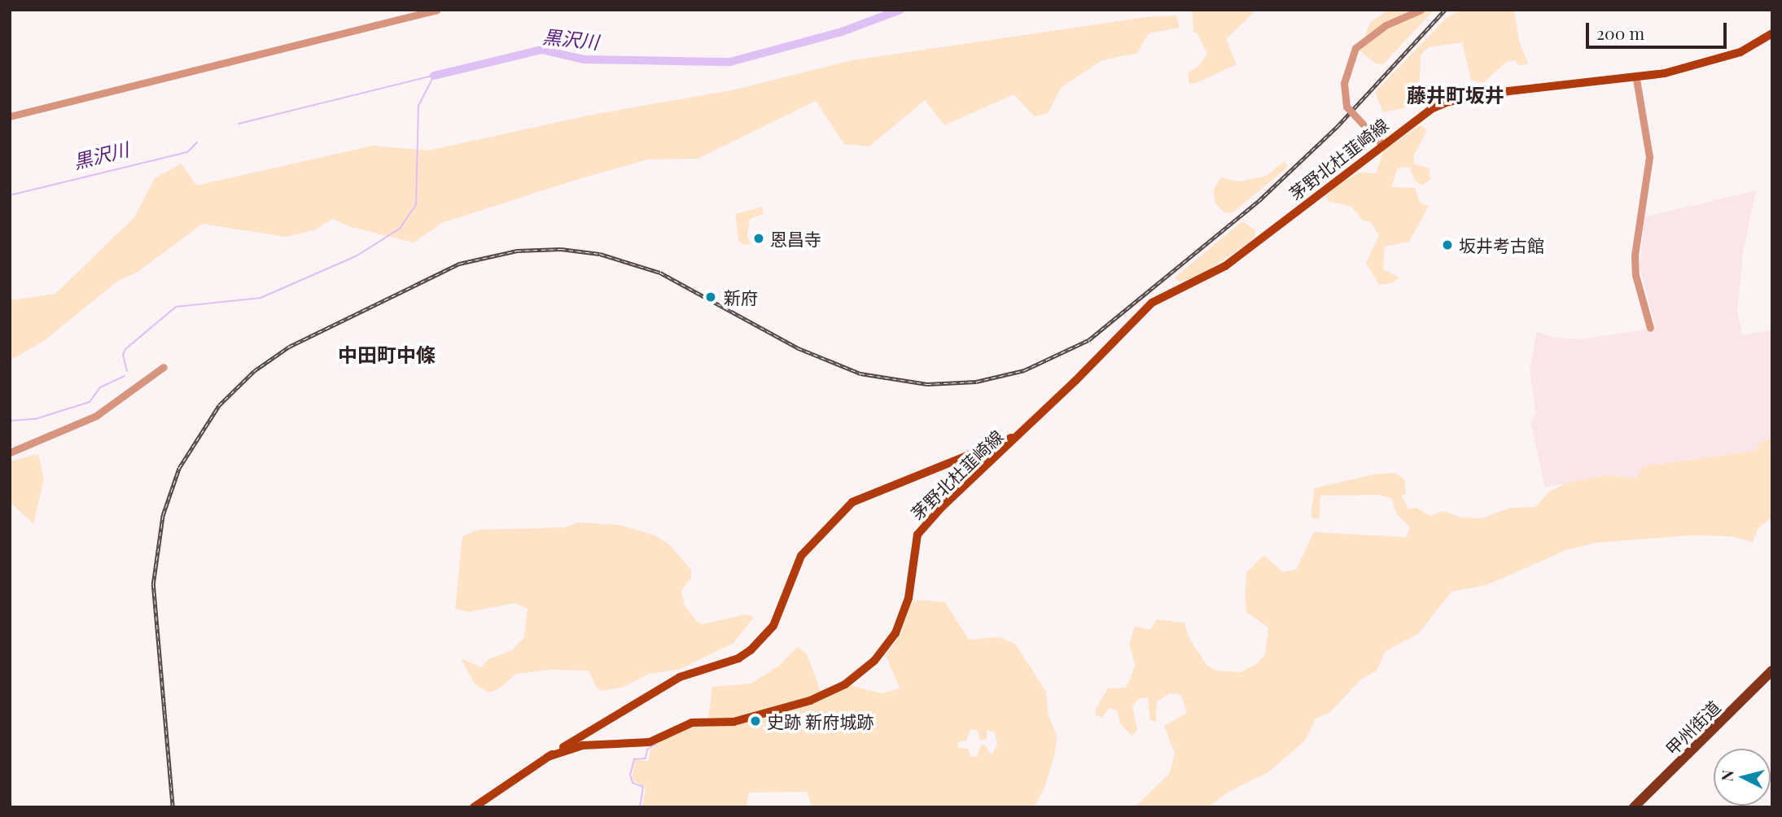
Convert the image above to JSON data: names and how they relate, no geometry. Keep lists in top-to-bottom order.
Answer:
{
  "streets": {
    "highway": ["甲州街道"],
    "main road": ["茅野北杜韮崎線"]
  },
  "districts": ["藤井町坂井", "中田町中條"],
  "water": ["黒沢川"],
  "places": [
    "恩昌寺",
    "坂井考古館",
    "新府",
    "史跡 新府城跡"
  ],
  "scale_bar": "200 m",
  "north": "left"
}
